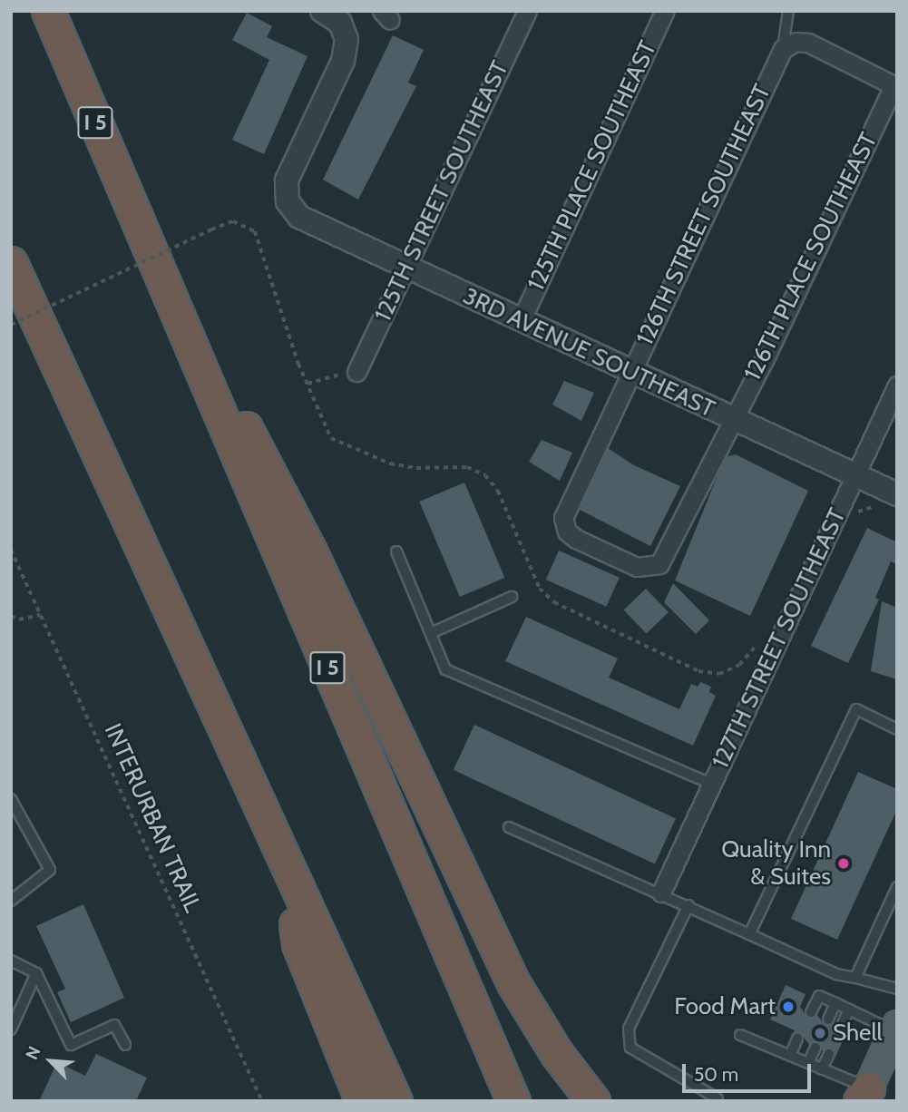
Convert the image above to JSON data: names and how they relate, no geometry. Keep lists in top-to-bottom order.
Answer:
{
  "streets": {
    "highway": ["I 5"],
    "street": [
      "125TH PLACE SOUTHEAST",
      "125TH STREET SOUTHEAST",
      "126TH STREET SOUTHEAST",
      "126TH PLACE SOUTHEAST",
      "3RD AVENUE SOUTHEAST",
      "127TH STREET SOUTHEAST"
    ],
    "path": ["INTERURBAN TRAIL"]
  },
  "crossings": [
    ["125TH PLACE SOUTHEAST", "3RD AVENUE SOUTHEAST"],
    ["125TH STREET SOUTHEAST", "3RD AVENUE SOUTHEAST"],
    ["126TH STREET SOUTHEAST", "126TH PLACE SOUTHEAST"],
    ["126TH STREET SOUTHEAST", "3RD AVENUE SOUTHEAST"],
    ["126TH PLACE SOUTHEAST", "3RD AVENUE SOUTHEAST"],
    ["3RD AVENUE SOUTHEAST", "127TH STREET SOUTHEAST"]
  ],
  "places": ["Quality Inn & Suites", "Food Mart", "Shell"],
  "scale_bar": "50 m",
  "north": "top left"
}
